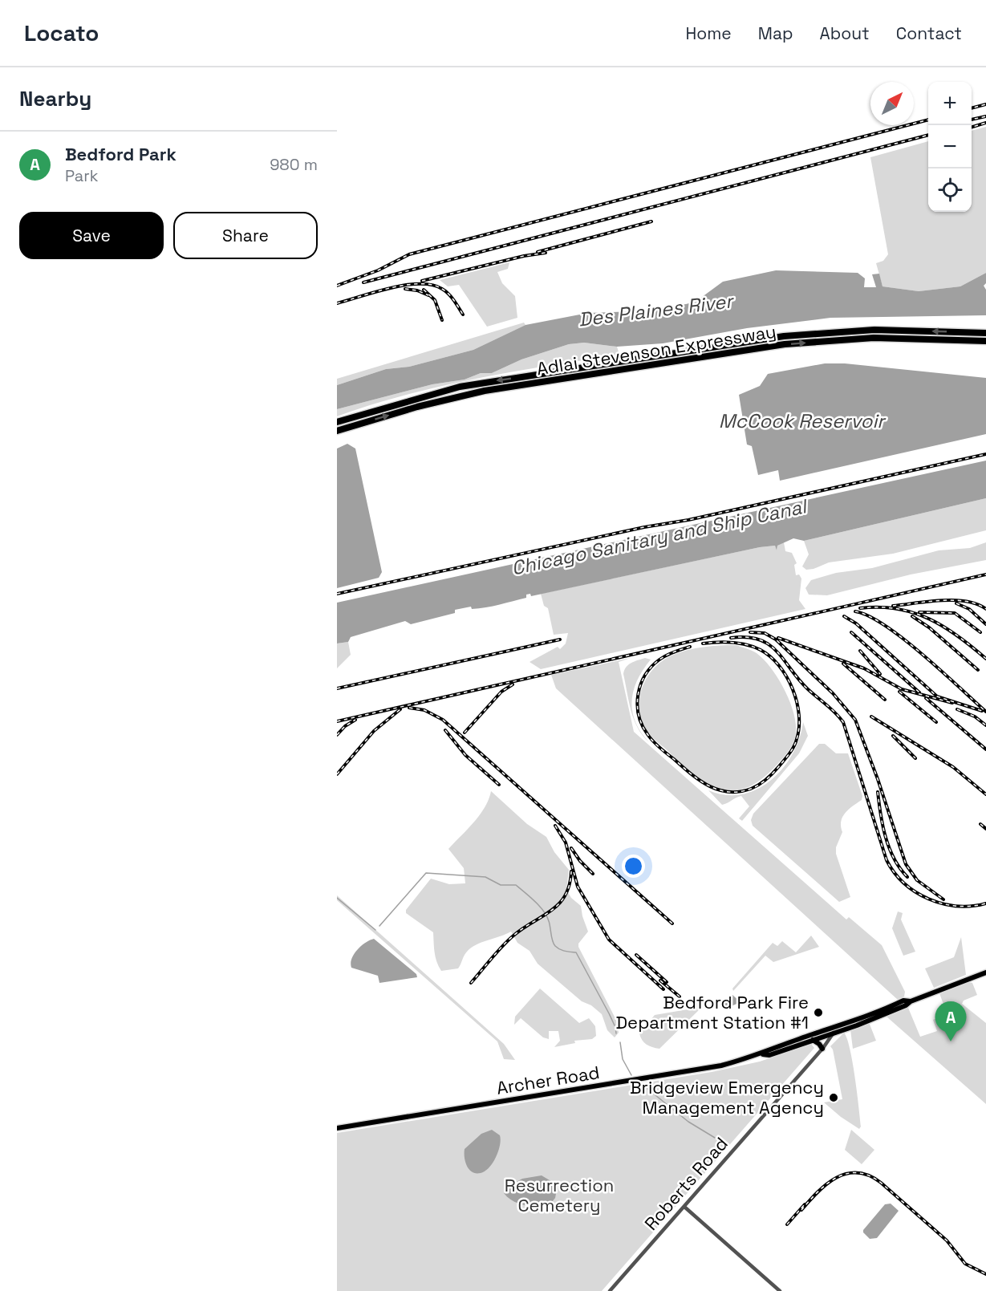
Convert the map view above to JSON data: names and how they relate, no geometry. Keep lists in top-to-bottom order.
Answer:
{
  "streets": {
    "highway": ["Adlai Stevenson Expressway"],
    "main road": ["Archer Road"],
    "street": ["Roberts Road"]
  },
  "crossings": [
    ["Archer Road", "Roberts Road"]
  ],
  "water": ["Des Plaines River", "McCook Reservoir", "Chicago Sanitary and Ship Canal"],
  "parks": ["Resurrection Cemetery"],
  "places": ["Bedford Park Fire Department Station #1", "Bridgeview Emergency Management Agency"],
  "north": "top right",
  "page": {
    "header": "Locato",
    "nav": [
      "Home",
      "Map",
      "About",
      "Contact"
    ],
    "heading": "Nearby",
    "map_buttons": ["+", "−"],
    "list": [
      {
        "mark": "A",
        "name": "Bedford Park",
        "note": "Park",
        "value": "980 m"
      }
    ],
    "buttons": ["Save", "Share"],
    "pins": "A"
  }
}
